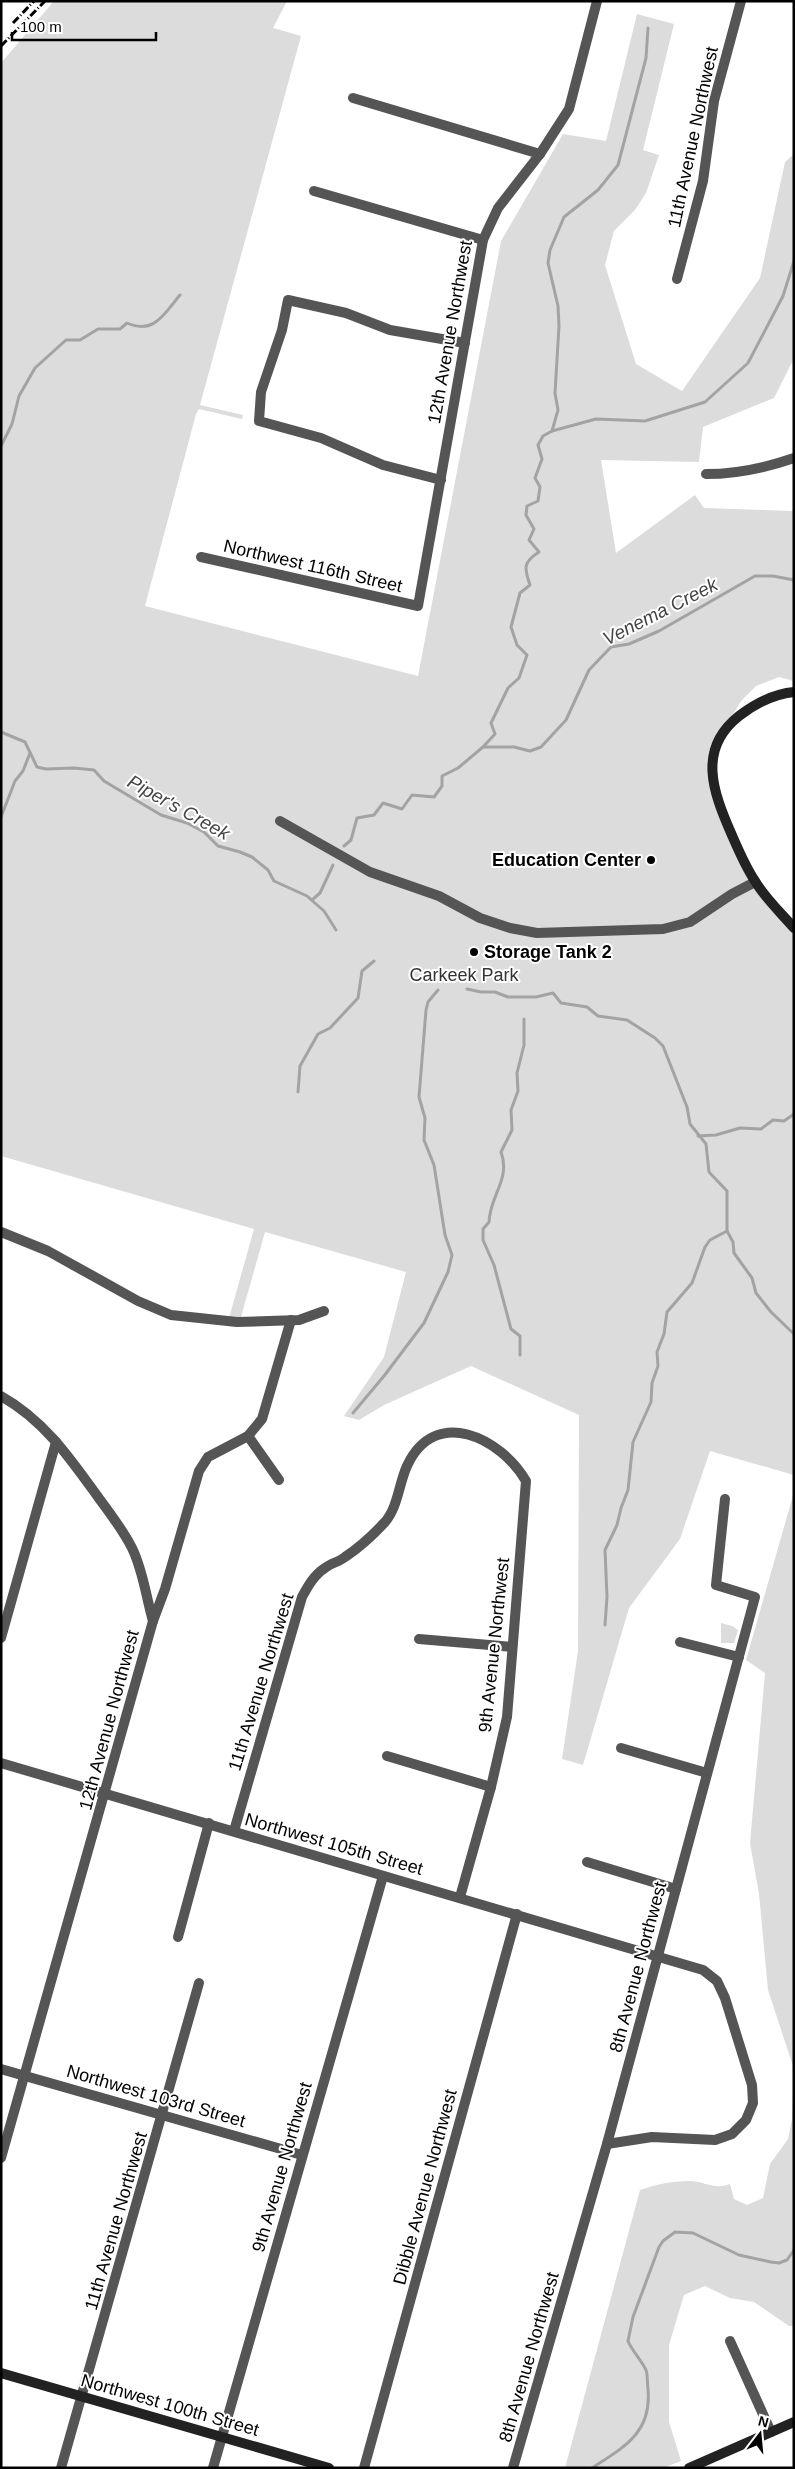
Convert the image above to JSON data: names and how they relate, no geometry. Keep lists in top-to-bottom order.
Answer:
{
  "streets": {
    "main road": ["Northwest 100th Street"],
    "street": [
      "11th Avenue Northwest",
      "12th Avenue Northwest",
      "Northwest 116th Street",
      "9th Avenue Northwest",
      "Northwest 105th Street",
      "8th Avenue Northwest",
      "Northwest 103rd Street",
      "Dibble Avenue Northwest"
    ]
  },
  "crossings": [
    ["11th Avenue Northwest", "9th Avenue Northwest"],
    ["11th Avenue Northwest", "Northwest 105th Street"],
    ["11th Avenue Northwest", "Northwest 103rd Street"],
    ["11th Avenue Northwest", "Northwest 100th Street"],
    ["12th Avenue Northwest", "Northwest 116th Street"],
    ["12th Avenue Northwest", "Northwest 105th Street"],
    ["12th Avenue Northwest", "Northwest 103rd Street"],
    ["9th Avenue Northwest", "Northwest 105th Street"],
    ["9th Avenue Northwest", "Northwest 103rd Street"],
    ["9th Avenue Northwest", "Northwest 100th Street"],
    ["Northwest 105th Street", "8th Avenue Northwest"],
    ["Northwest 105th Street", "Dibble Avenue Northwest"]
  ],
  "water": ["Venema Creek", "Piper's Creek"],
  "parks": ["Carkeek Park"],
  "places": ["Education Center", "Storage Tank 2"],
  "scale_bar": "100 m",
  "north": "top"
}
